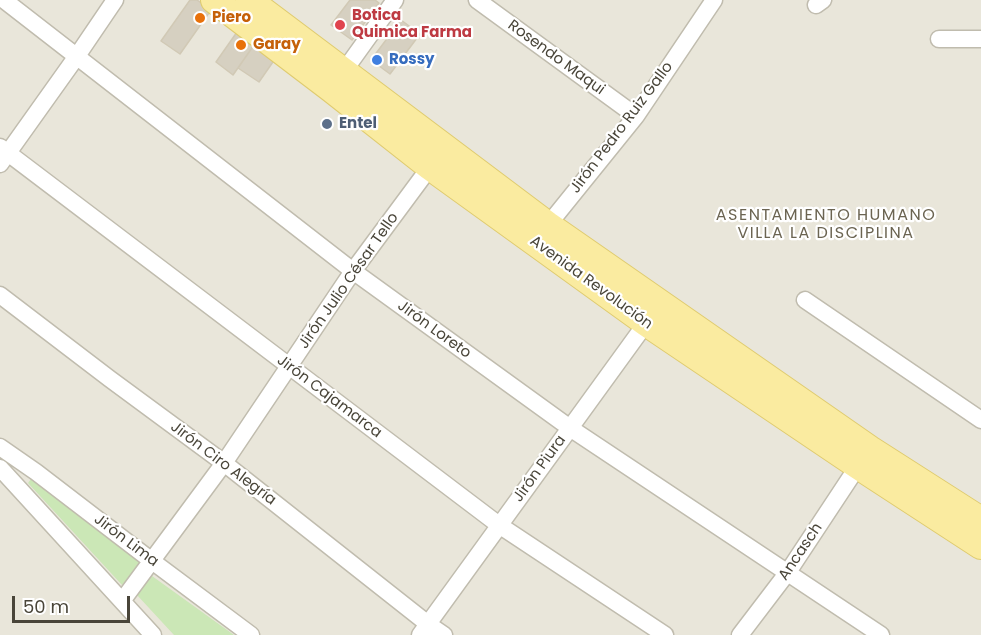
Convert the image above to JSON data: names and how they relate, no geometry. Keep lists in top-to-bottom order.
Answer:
{
  "streets": {
    "main road": ["Avenida Revolución"],
    "street": [
      "Rosendo Maqui",
      "Jirón Pedro Ruiz Gallo",
      "Jirón Julio César Tello",
      "Jirón Loreto",
      "Jirón Cajamarca",
      "Jirón Ciro Alegría",
      "Jirón Piura",
      "Jirón Lima",
      "Ancasch"
    ]
  },
  "crossings": [
    ["Rosendo Maqui", "Jirón Pedro Ruiz Gallo"],
    ["Jirón Pedro Ruiz Gallo", "Avenida Revolución"],
    ["Jirón Julio César Tello", "Avenida Revolución"],
    ["Jirón Julio César Tello", "Jirón Loreto"],
    ["Jirón Julio César Tello", "Jirón Cajamarca"],
    ["Jirón Julio César Tello", "Jirón Ciro Alegría"],
    ["Jirón Julio César Tello", "Jirón Lima"],
    ["Avenida Revolución", "Jirón Piura"],
    ["Avenida Revolución", "Ancasch"],
    ["Jirón Loreto", "Jirón Piura"],
    ["Jirón Loreto", "Ancasch"],
    ["Jirón Cajamarca", "Jirón Piura"],
    ["Jirón Ciro Alegría", "Jirón Piura"]
  ],
  "districts": ["ASENTAMIENTO HUMANO VILLA LA DISCIPLINA"],
  "places": [
    "Piero",
    "Botica Quimica Farma",
    "Garay",
    "Rossy",
    "Entel"
  ],
  "scale_bar": "50 m"
}
